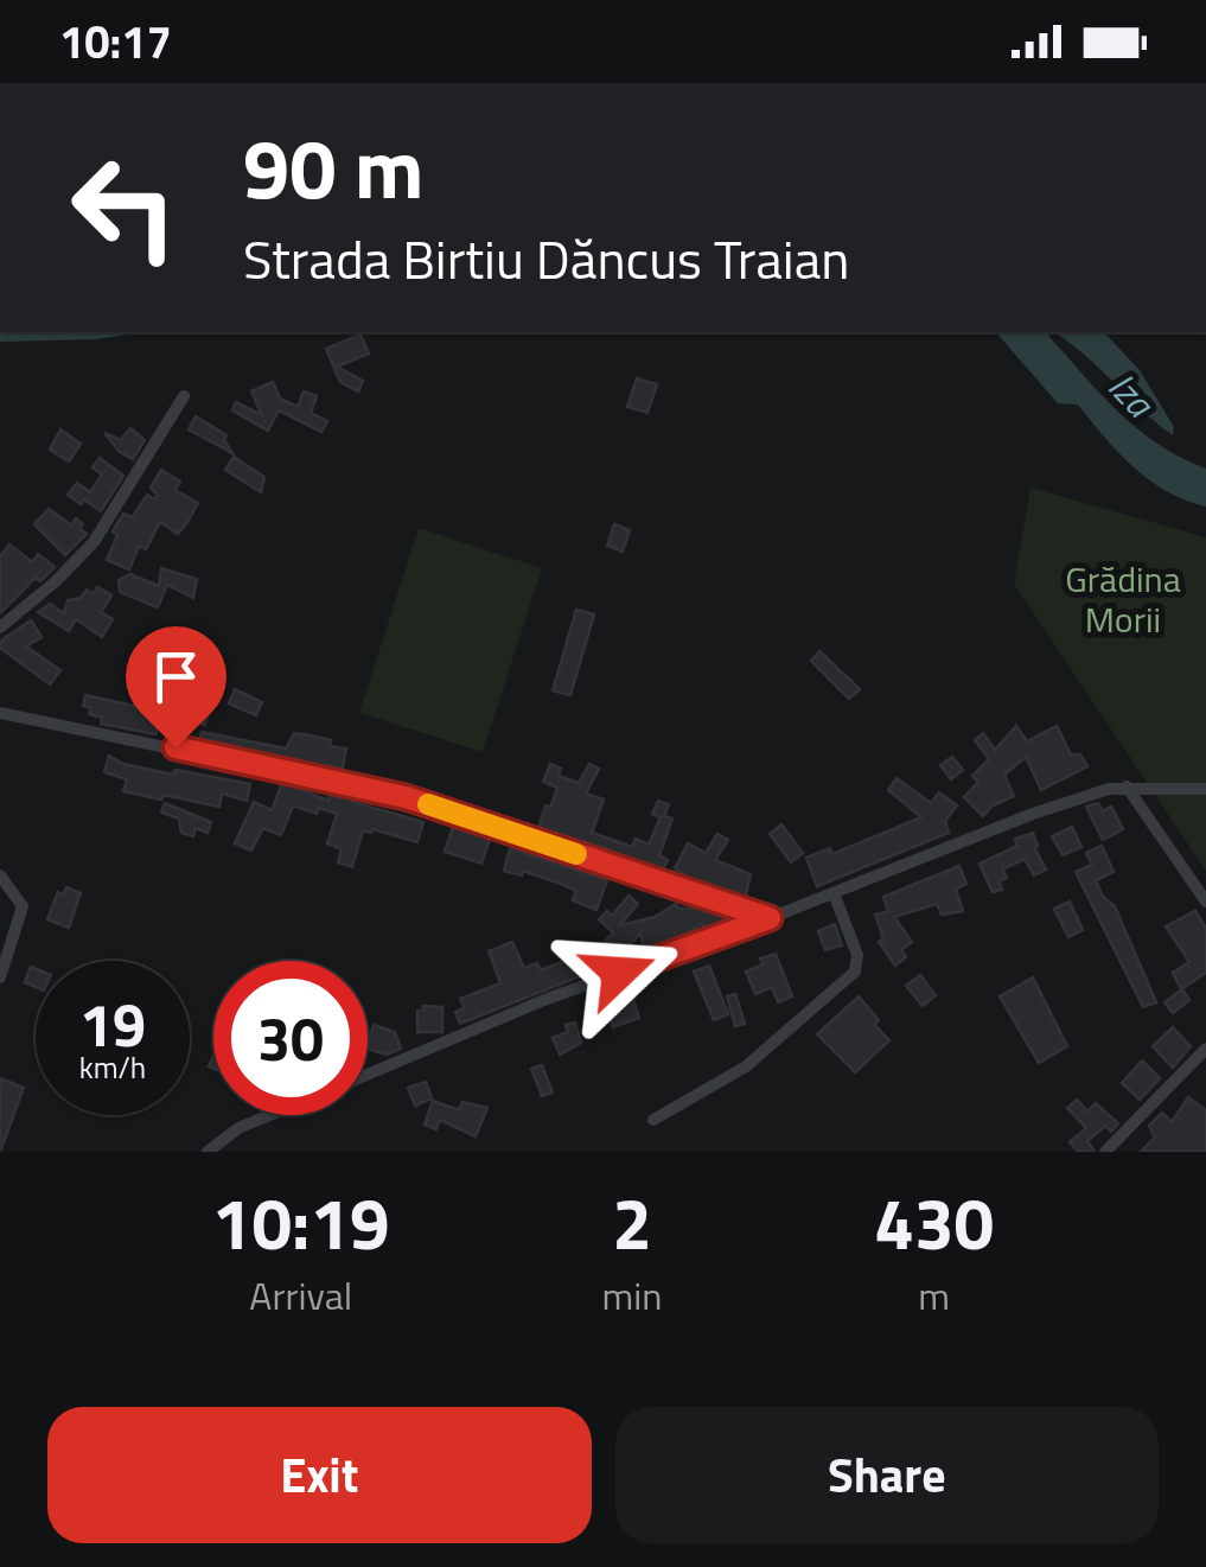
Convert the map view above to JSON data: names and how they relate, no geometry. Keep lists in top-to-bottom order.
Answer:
{
  "water": ["Iza"],
  "parks": ["Grădina Morii"],
  "page": {
    "status": "10:17",
    "turn": ["90 m", "Strada Birtiu Dăncus Traian"],
    "speed": "19 km/h",
    "limit": "30",
    "eta": [
      "10:19",
      "Arrival",
      "2",
      "min",
      "430",
      "m"
    ],
    "buttons": ["Exit", "Share"]
  }
}
